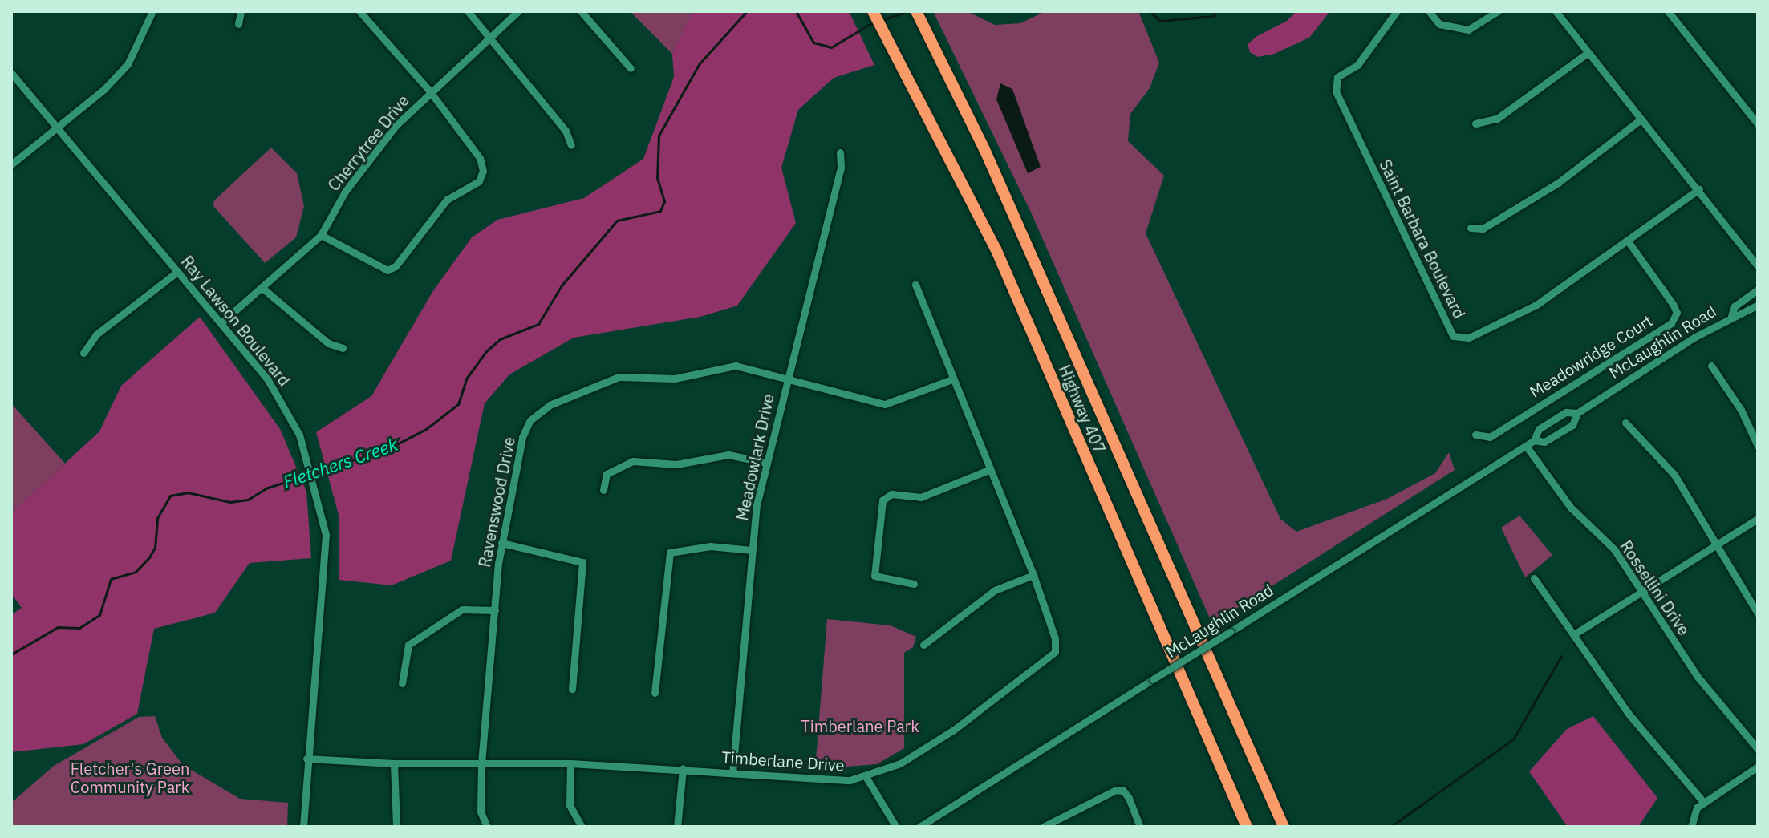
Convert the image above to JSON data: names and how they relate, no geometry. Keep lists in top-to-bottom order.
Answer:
{
  "streets": {
    "highway": ["Highway 407"],
    "street": [
      "Cherrytree Drive",
      "Saint Barbara Boulevard",
      "Ray Lawson Boulevard",
      "McLaughlin Road",
      "Meadowridge Court",
      "Meadowlark Drive",
      "Ravenswood Drive",
      "Rossellini Drive",
      "Timberlane Drive"
    ]
  },
  "crossings": [
    ["Cherrytree Drive", "Ray Lawson Boulevard"],
    ["Saint Barbara Boulevard", "Meadowridge Court"],
    ["Ray Lawson Boulevard", "Timberlane Drive"],
    ["McLaughlin Road", "Rossellini Drive"],
    ["Meadowlark Drive", "Ravenswood Drive"],
    ["Meadowlark Drive", "Timberlane Drive"],
    ["Ravenswood Drive", "Timberlane Drive"]
  ],
  "water": ["Fletchers Creek"],
  "parks": ["Timberlane Park", "Fletcher's Green Community Park"]
}
